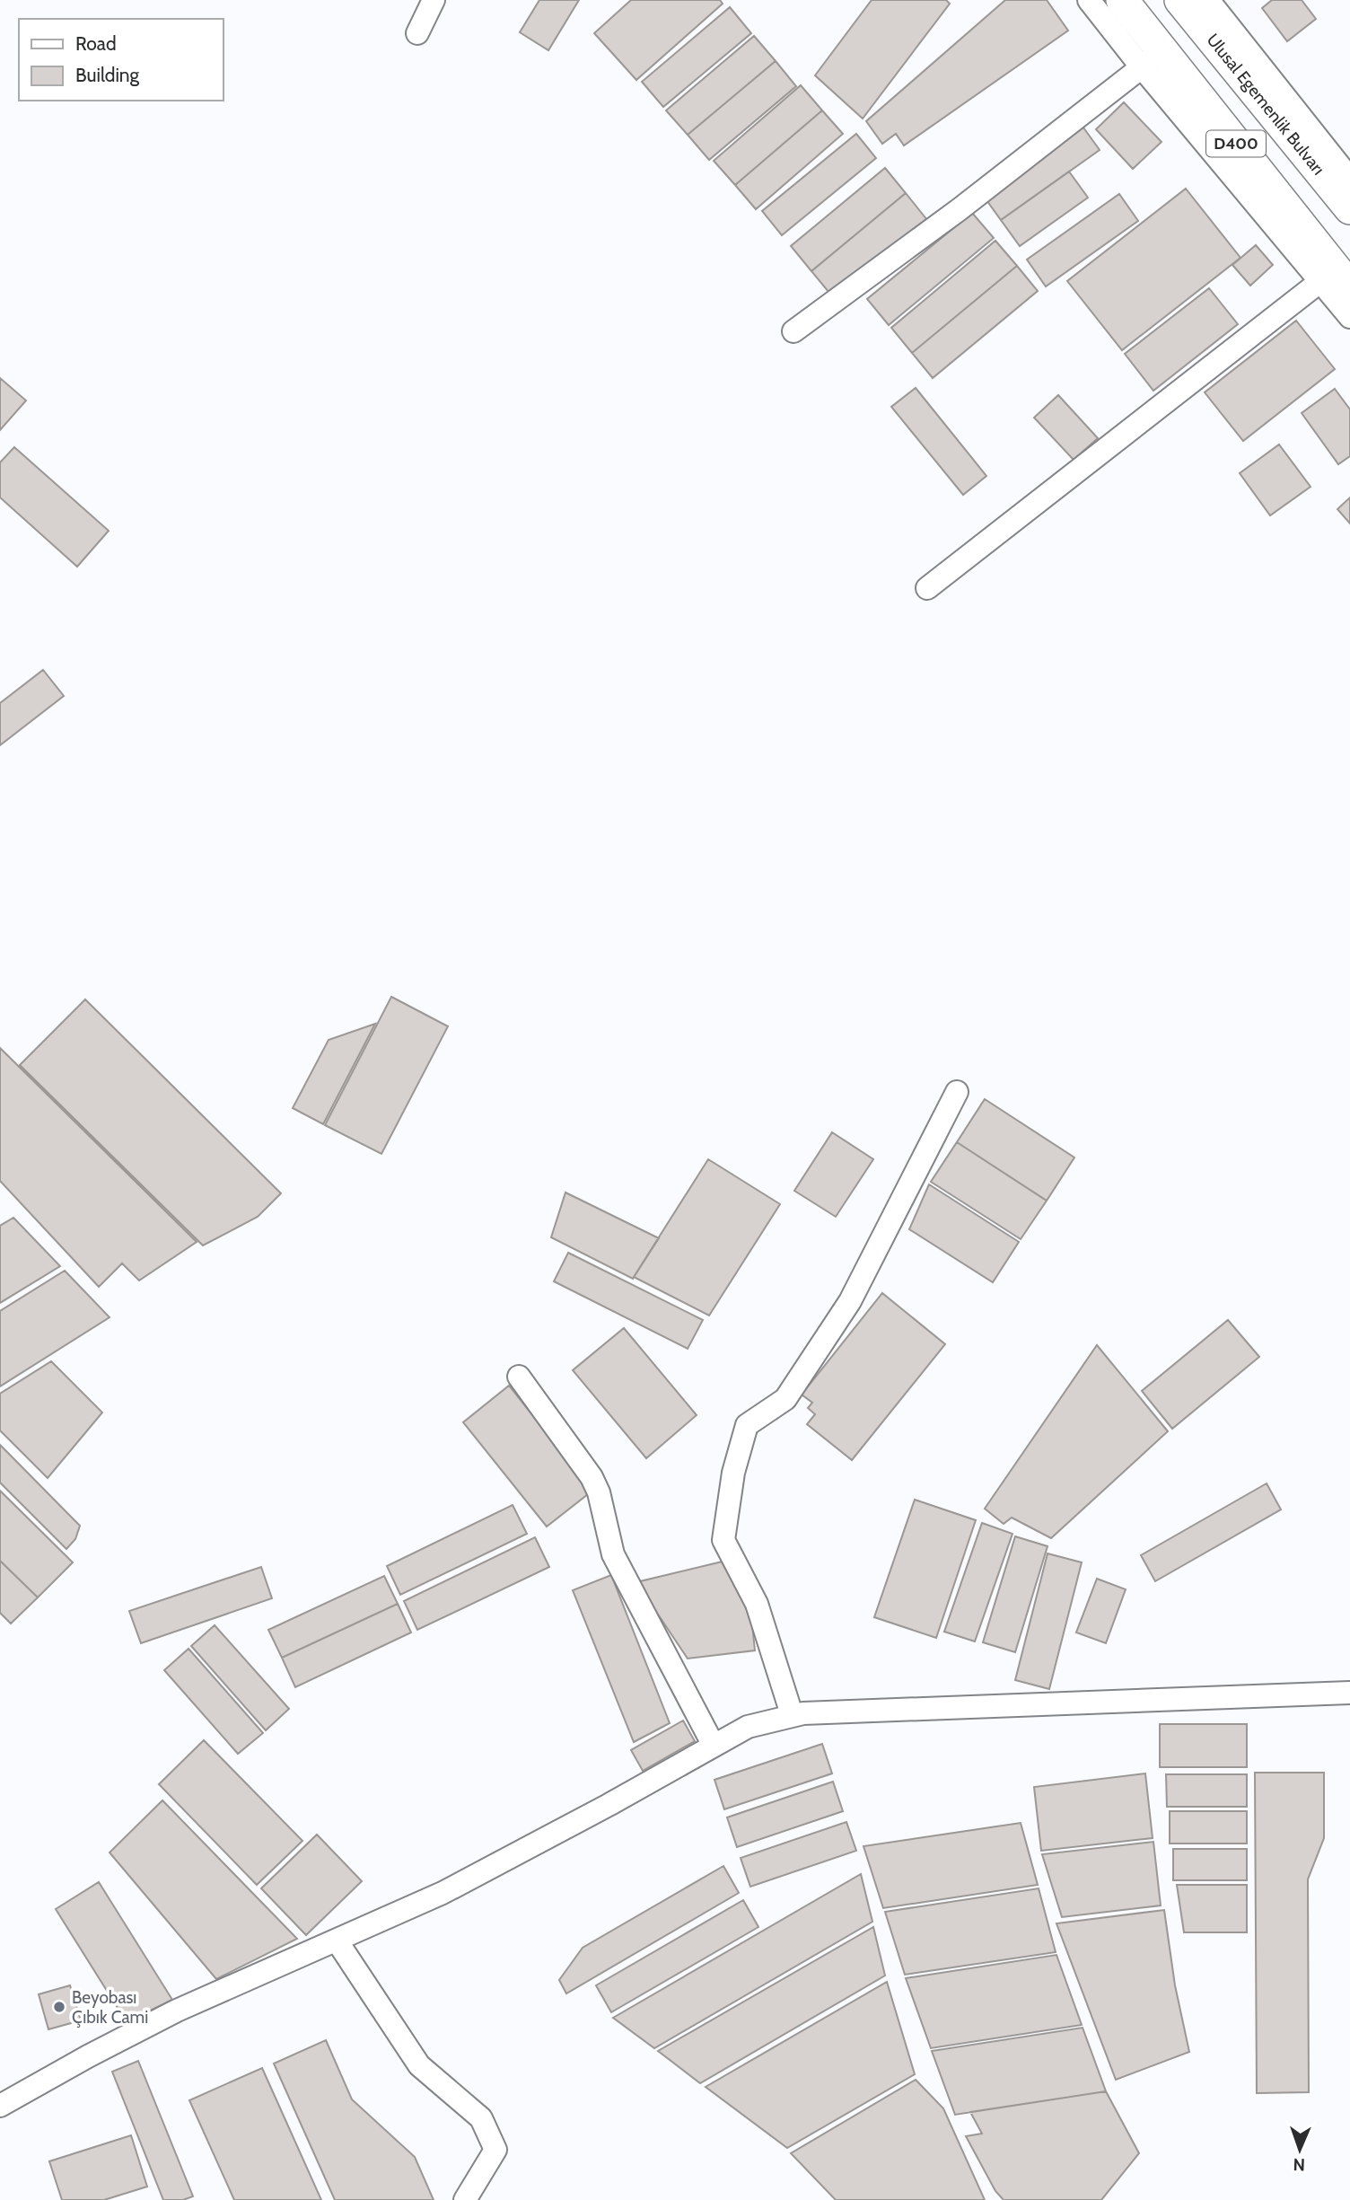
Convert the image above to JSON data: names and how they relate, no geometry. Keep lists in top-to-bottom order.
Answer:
{
  "streets": {
    "highway": ["Ulusal Egemenlik Bulvarı", "D400"]
  },
  "places": ["Beyobası Çıbık Cami"],
  "legend": ["Road", "Building"],
  "north": "bottom"
}
